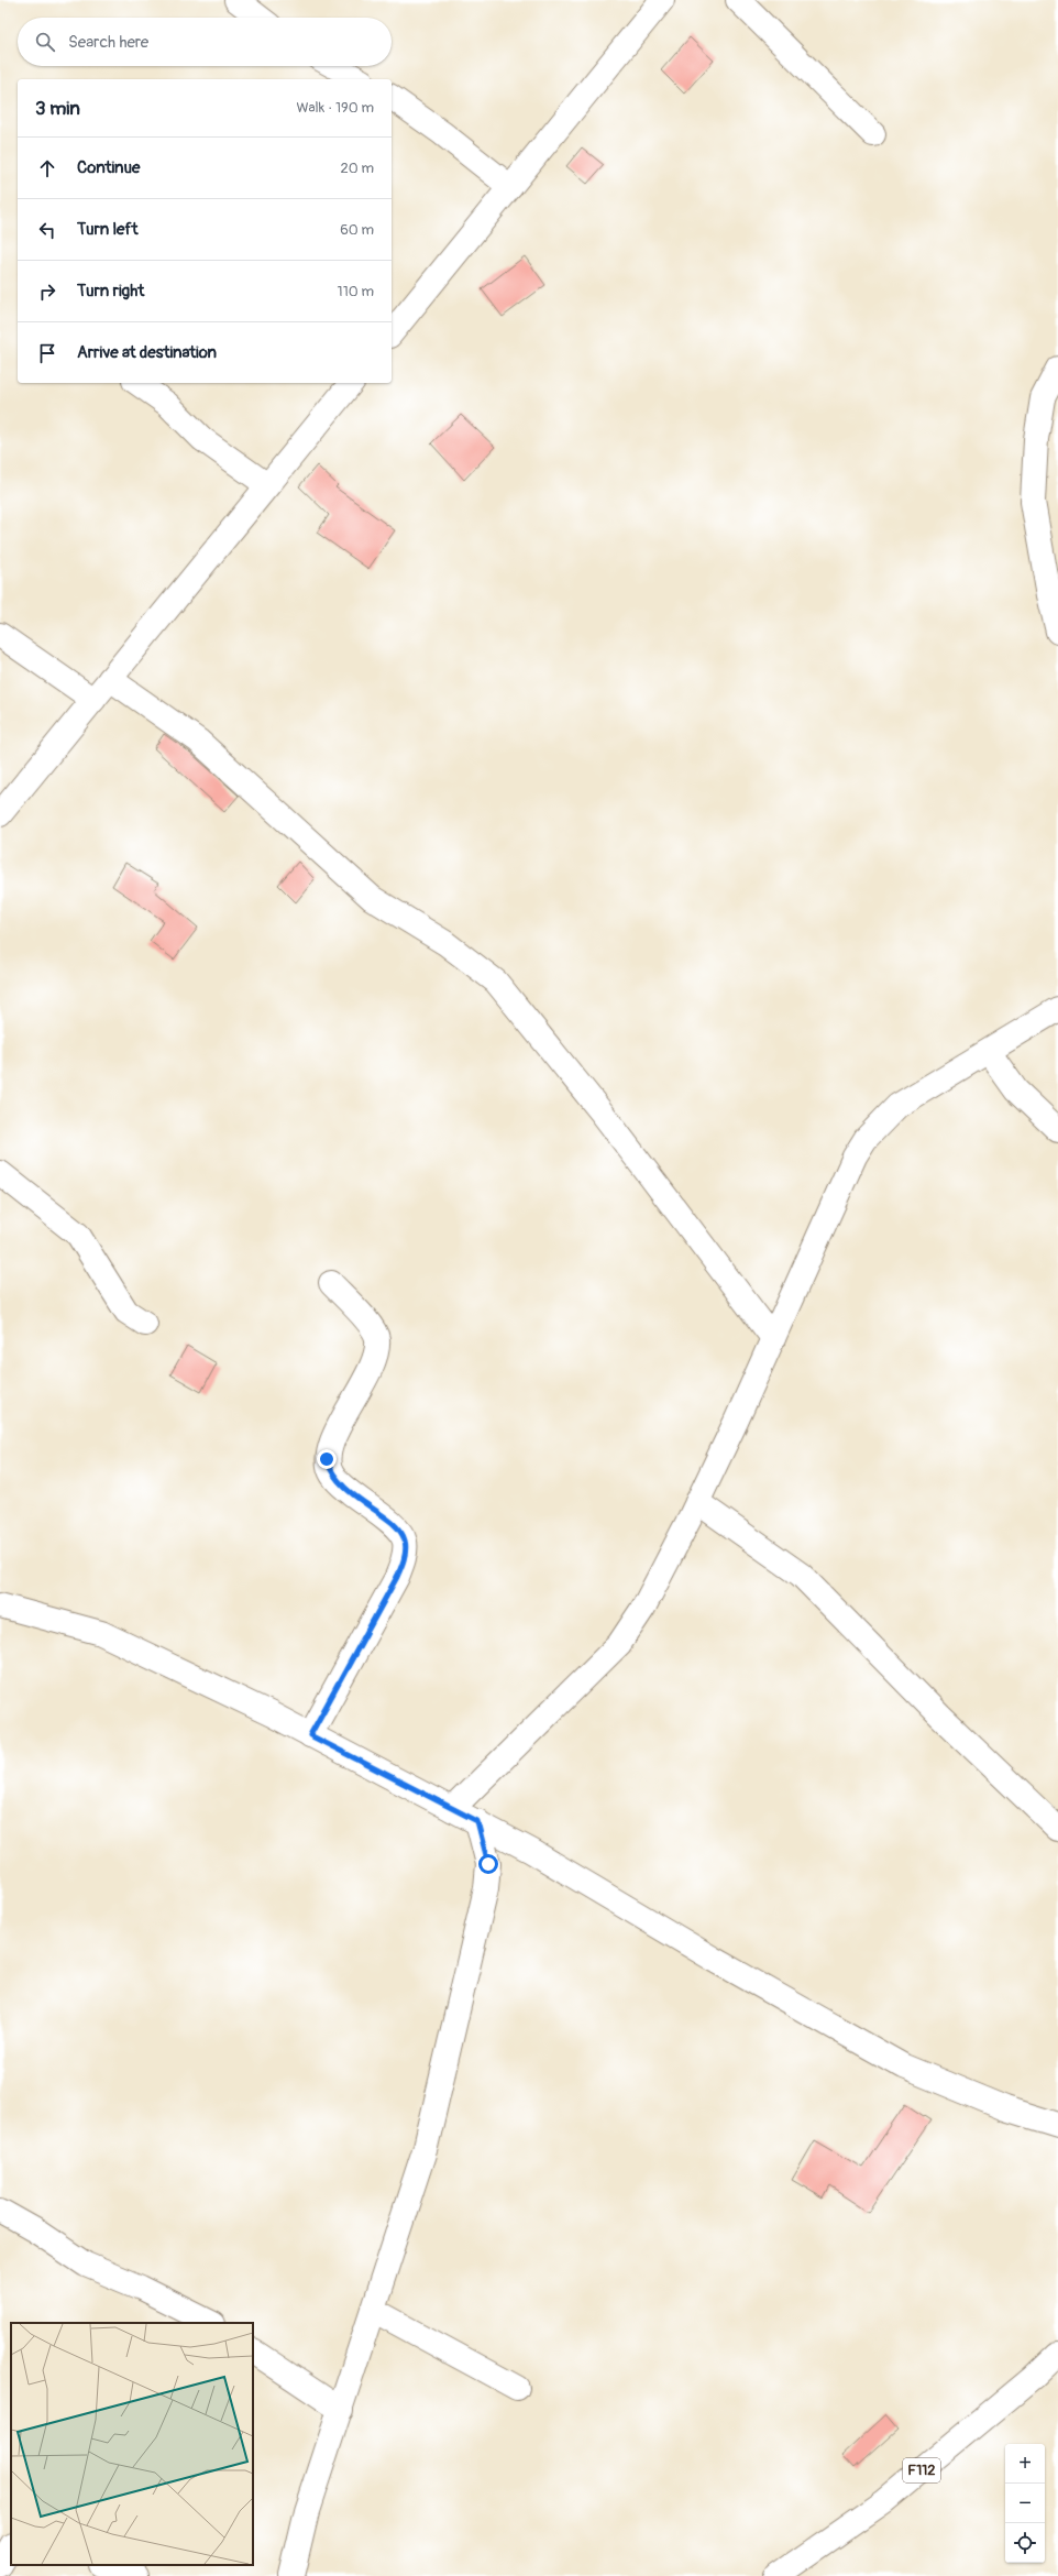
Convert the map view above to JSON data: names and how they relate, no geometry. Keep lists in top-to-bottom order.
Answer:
{
  "streets": {
    "street": ["F112"]
  },
  "page": {
    "search": "Search here",
    "heading": ["3 min", "Walk · 190 m"],
    "list": [
      ["Continue", "20 m"],
      ["Turn left", "60 m"],
      ["Turn right", "110 m"],
      "Arrive at destination"
    ],
    "map_buttons": ["+", "−"]
  }
}
